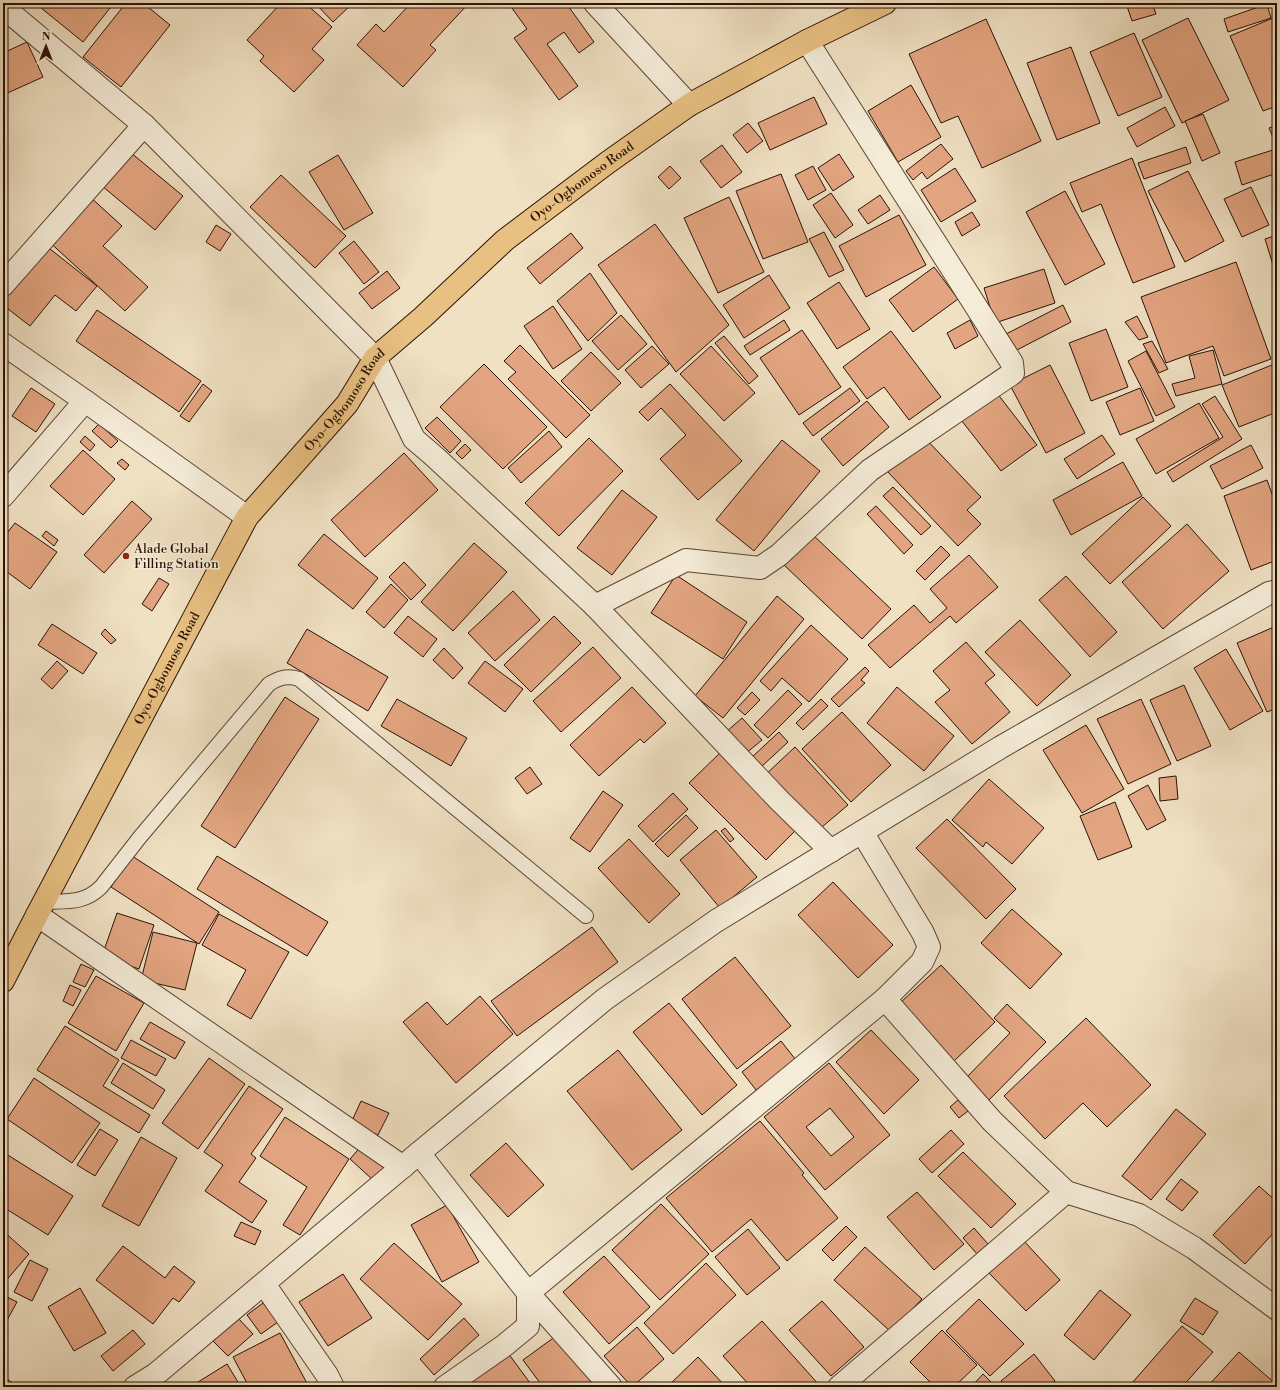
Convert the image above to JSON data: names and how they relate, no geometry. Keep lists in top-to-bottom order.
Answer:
{
  "streets": {
    "highway": ["Oyo-Ogbomoso Road"]
  },
  "places": ["Alade Global Filling Station"],
  "north": "top"
}
